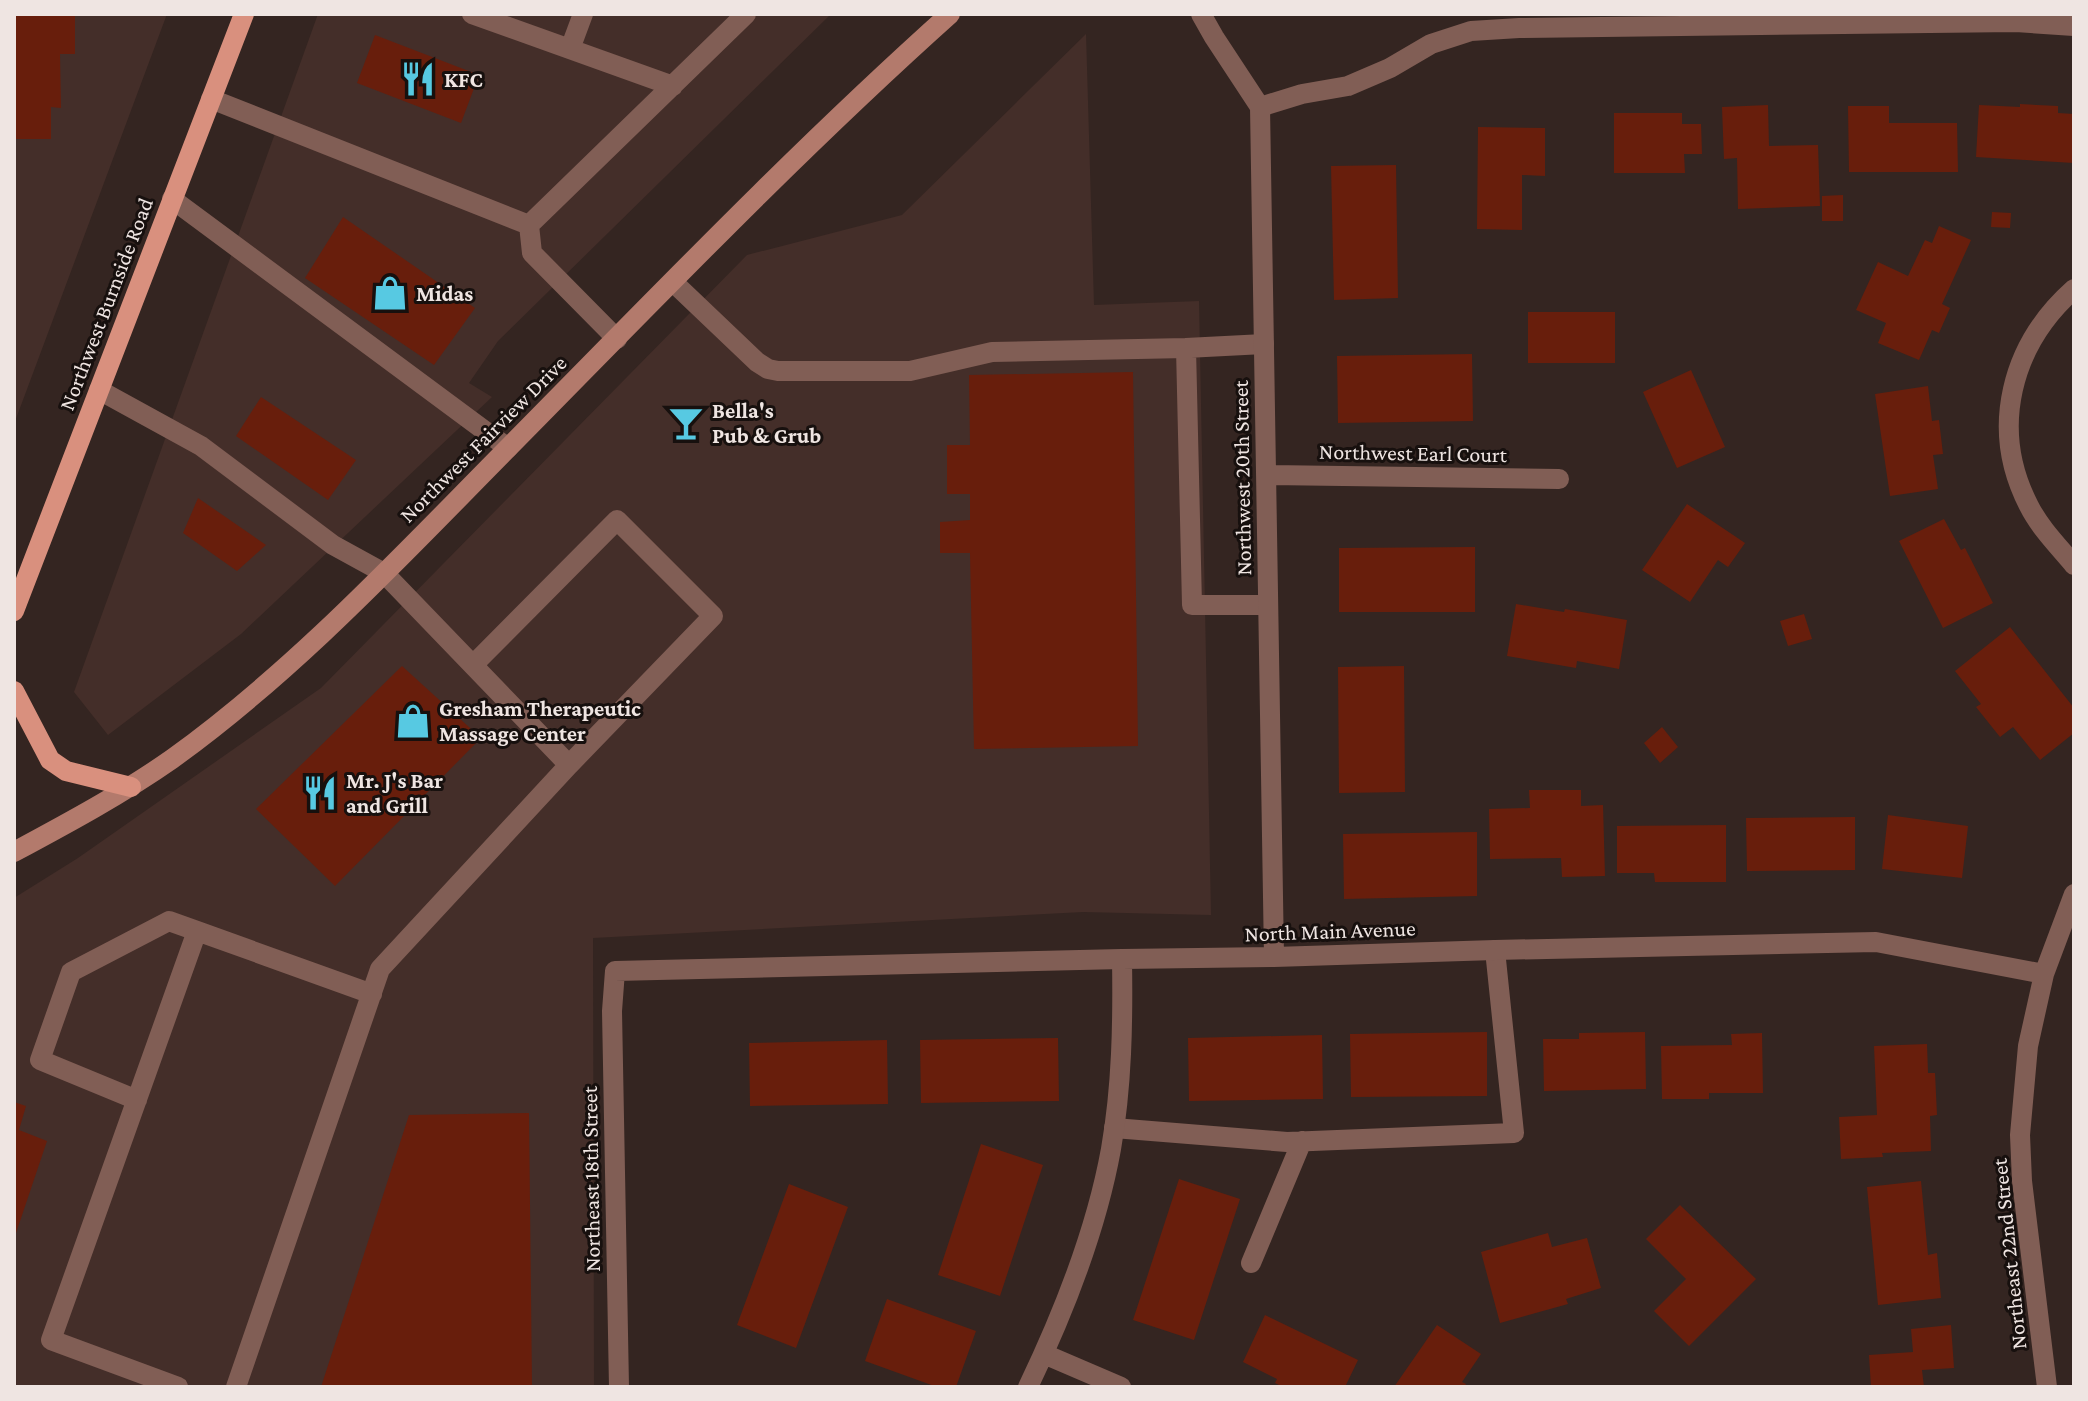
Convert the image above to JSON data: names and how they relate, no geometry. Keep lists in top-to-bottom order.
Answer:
{
  "streets": {
    "main road": ["Northwest Burnside Road"],
    "street": [
      "Northwest Fairview Drive",
      "Northwest Earl Court",
      "Northwest 20th Street",
      "North Main Avenue",
      "Northeast 18th Street",
      "Northeast 22nd Street"
    ]
  },
  "crossings": [
    ["Northwest Earl Court", "Northwest 20th Street"],
    ["Northwest 20th Street", "North Main Avenue"],
    ["North Main Avenue", "Northeast 18th Street"],
    ["North Main Avenue", "Northeast 22nd Street"]
  ],
  "places": {
    "restaurant": ["KFC", "Mr. J's Bar and Grill"],
    "shop": ["Midas", "Gresham Therapeutic Massage Center"],
    "bar": ["Bella's Pub & Grub"]
  }
}
